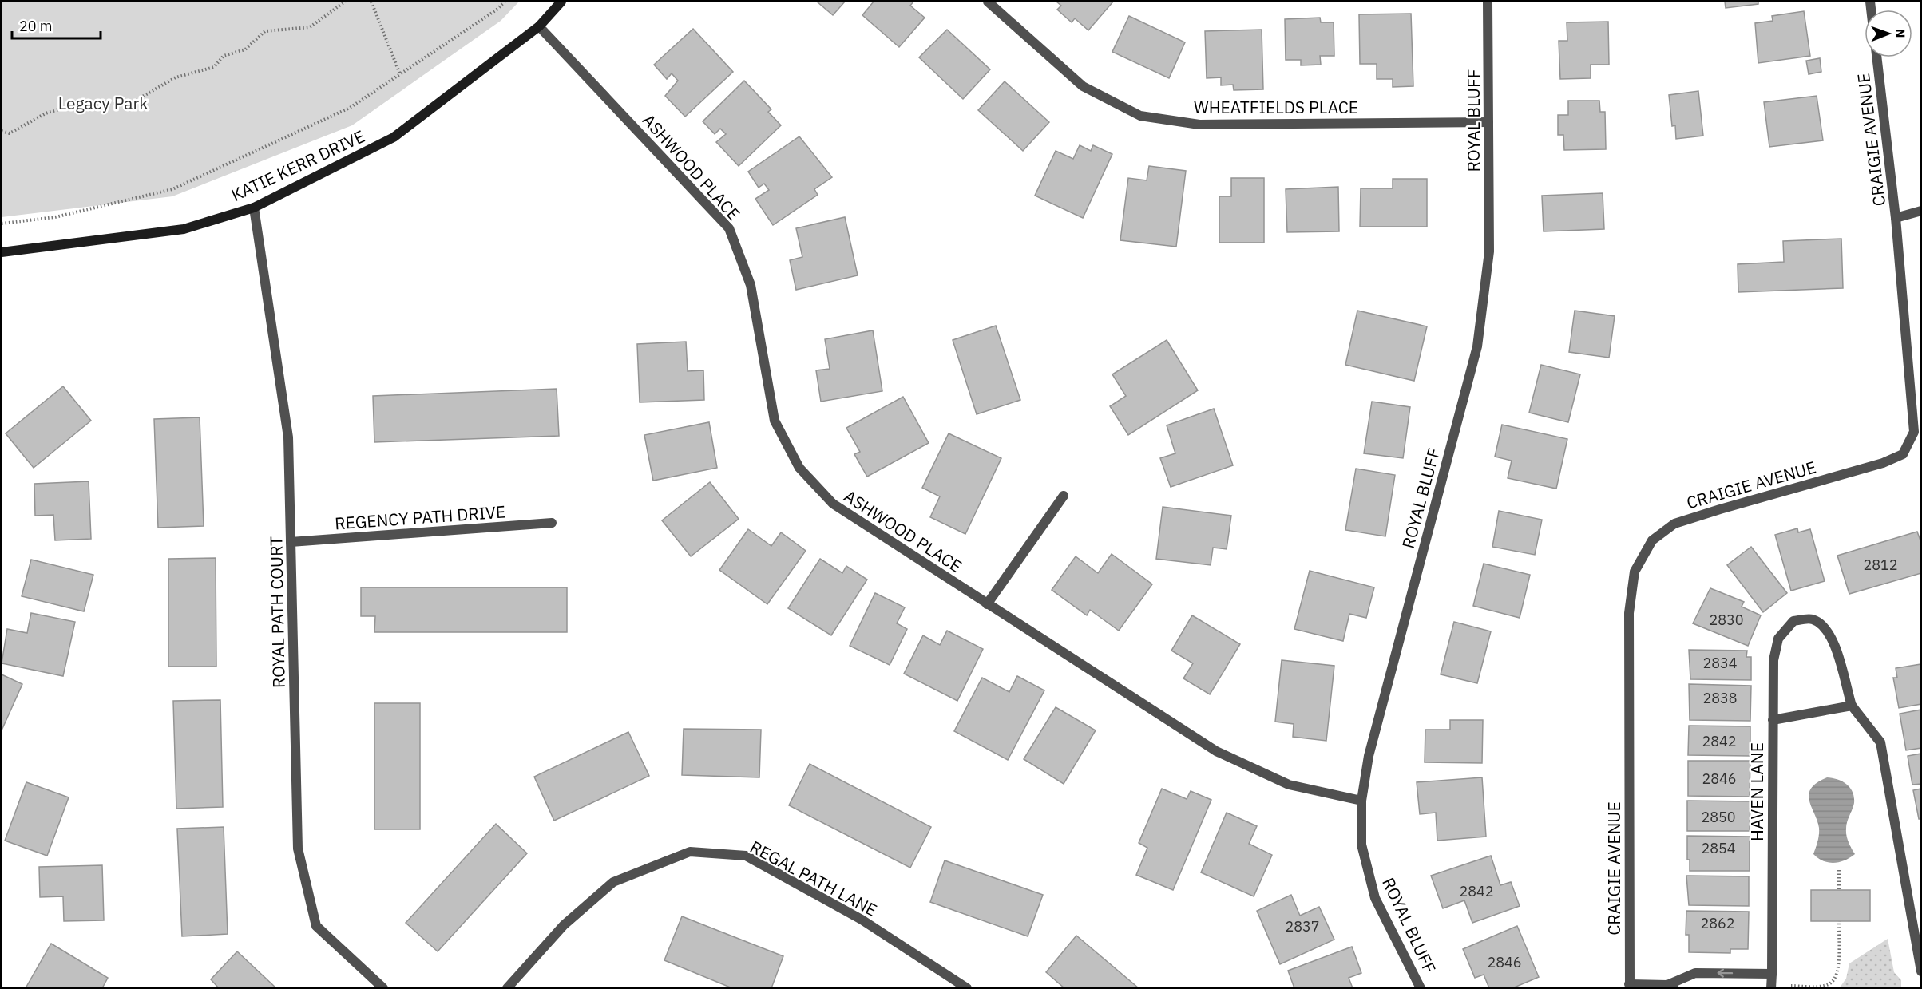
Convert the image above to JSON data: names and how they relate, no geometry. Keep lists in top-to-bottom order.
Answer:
{
  "streets": {
    "street": [
      "WHEATFIELDS PLACE",
      "ROYAL BLUFF",
      "CRAIGIE AVENUE",
      "KATIE KERR DRIVE",
      "ASHWOOD PLACE",
      "REGENCY PATH DRIVE",
      "ROYAL PATH COURT",
      "HAVEN LANE",
      "REGAL PATH LANE"
    ]
  },
  "crossings": [
    ["WHEATFIELDS PLACE", "ROYAL BLUFF"],
    ["ROYAL BLUFF", "ASHWOOD PLACE"],
    ["KATIE KERR DRIVE", "ASHWOOD PLACE"],
    ["KATIE KERR DRIVE", "ROYAL PATH COURT"],
    ["REGENCY PATH DRIVE", "ROYAL PATH COURT"]
  ],
  "parks": ["Legacy Park"],
  "house_numbers": [
    "2812",
    "2830",
    "2834",
    "2838",
    "2842",
    "2846",
    "2850",
    "2854",
    "2842",
    "2862",
    "2837",
    "2846"
  ],
  "scale_bar": "20 m",
  "north": "right"
}
